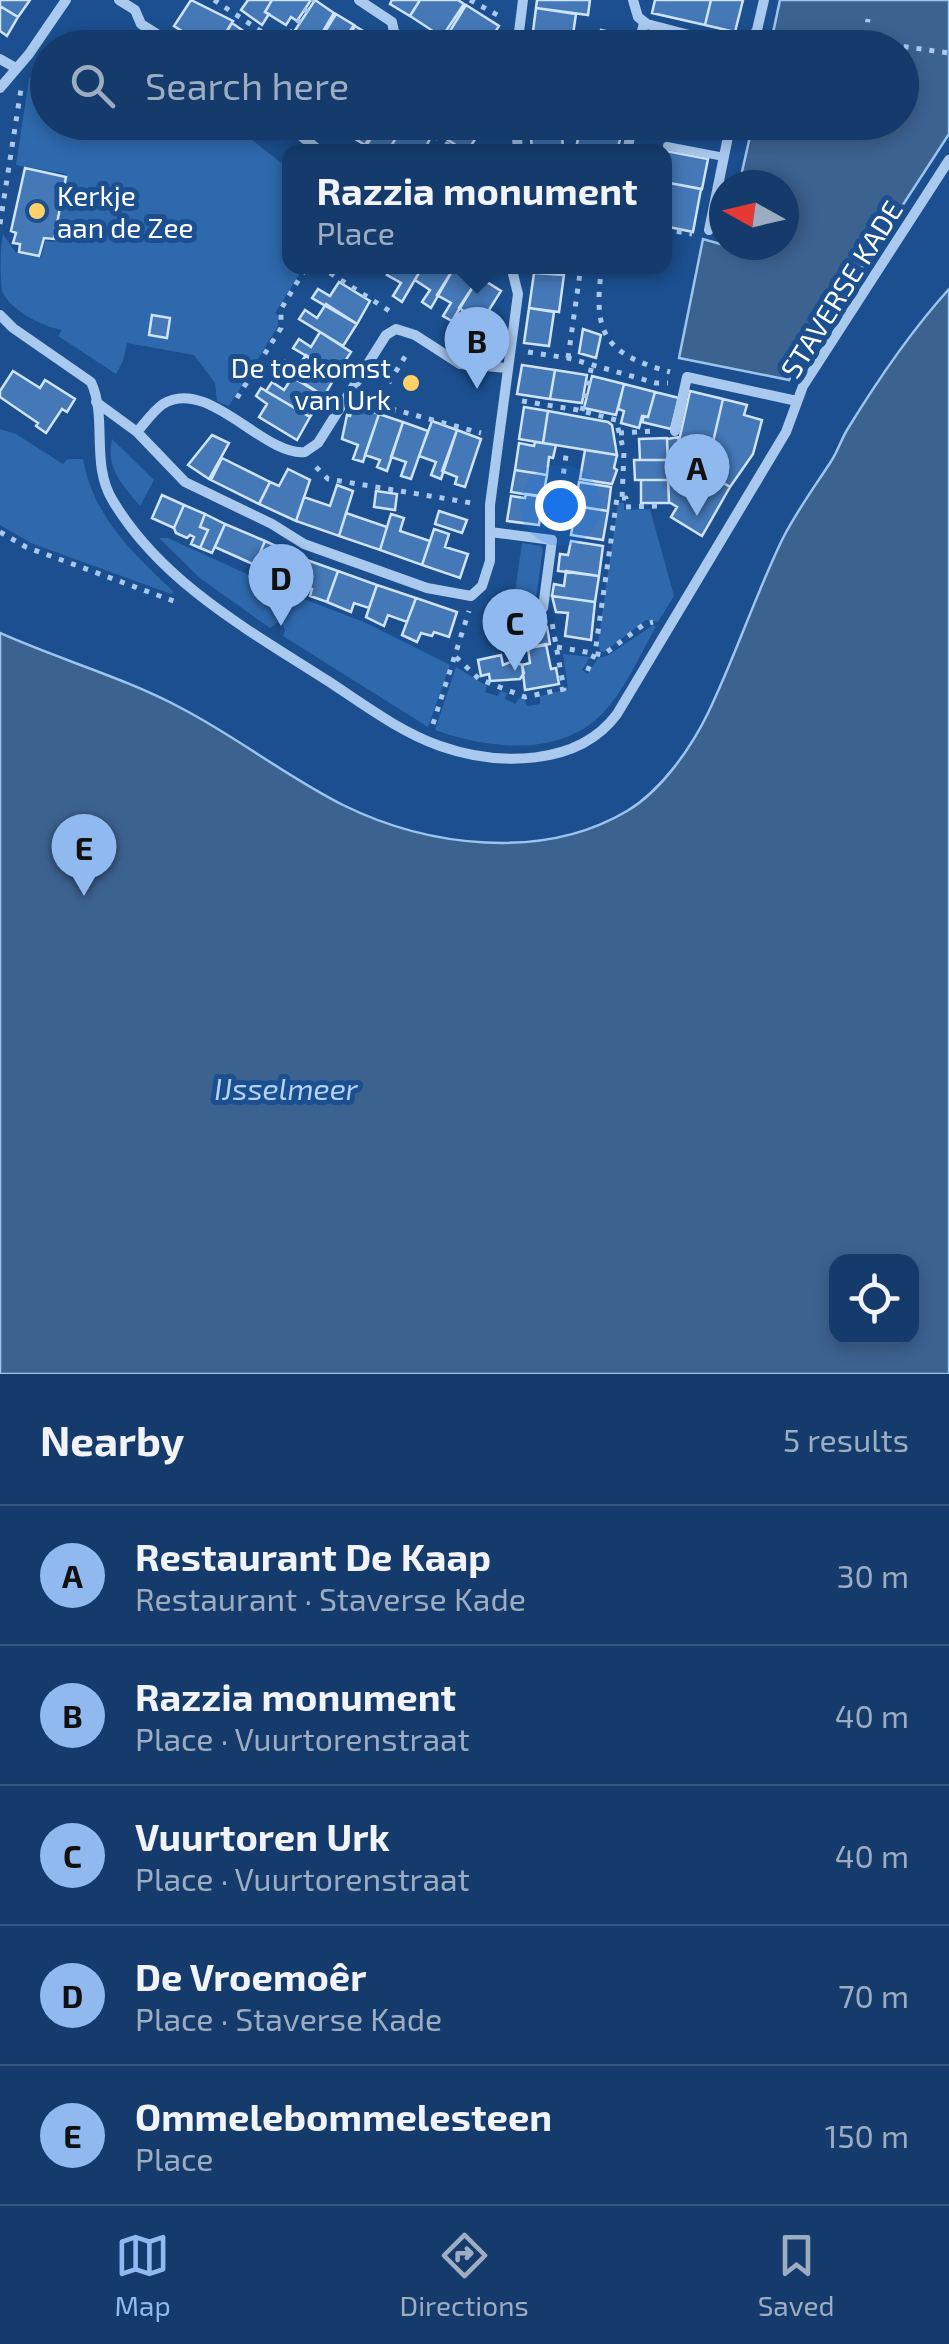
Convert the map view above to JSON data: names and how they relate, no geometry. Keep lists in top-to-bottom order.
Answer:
{
  "streets": {
    "street": ["STAVERSE KADE"]
  },
  "water": ["IJsselmeer"],
  "places": ["Kerkje aan de Zee", "De toekomst van Urk"],
  "north": "left",
  "page": {
    "search": "Search here",
    "popup": ["Razzia monument", "Place"],
    "pins": [
      "B",
      "A",
      "D",
      "C",
      "E"
    ],
    "heading": ["Nearby", "5 results"],
    "list": [
      {
        "mark": "A",
        "name": "Restaurant De Kaap",
        "note": "Restaurant · Staverse Kade",
        "value": "30 m"
      },
      {
        "mark": "B",
        "name": "Razzia monument",
        "note": "Place · Vuurtorenstraat",
        "value": "40 m"
      },
      {
        "mark": "C",
        "name": "Vuurtoren Urk",
        "note": "Place · Vuurtorenstraat",
        "value": "40 m"
      },
      {
        "mark": "D",
        "name": "De Vroemoêr",
        "note": "Place · Staverse Kade",
        "value": "70 m"
      },
      {
        "mark": "E",
        "name": "Ommelebommelesteen",
        "note": "Place",
        "value": "150 m"
      }
    ],
    "nav": ["Map", "Directions", "Saved"]
  }
}
